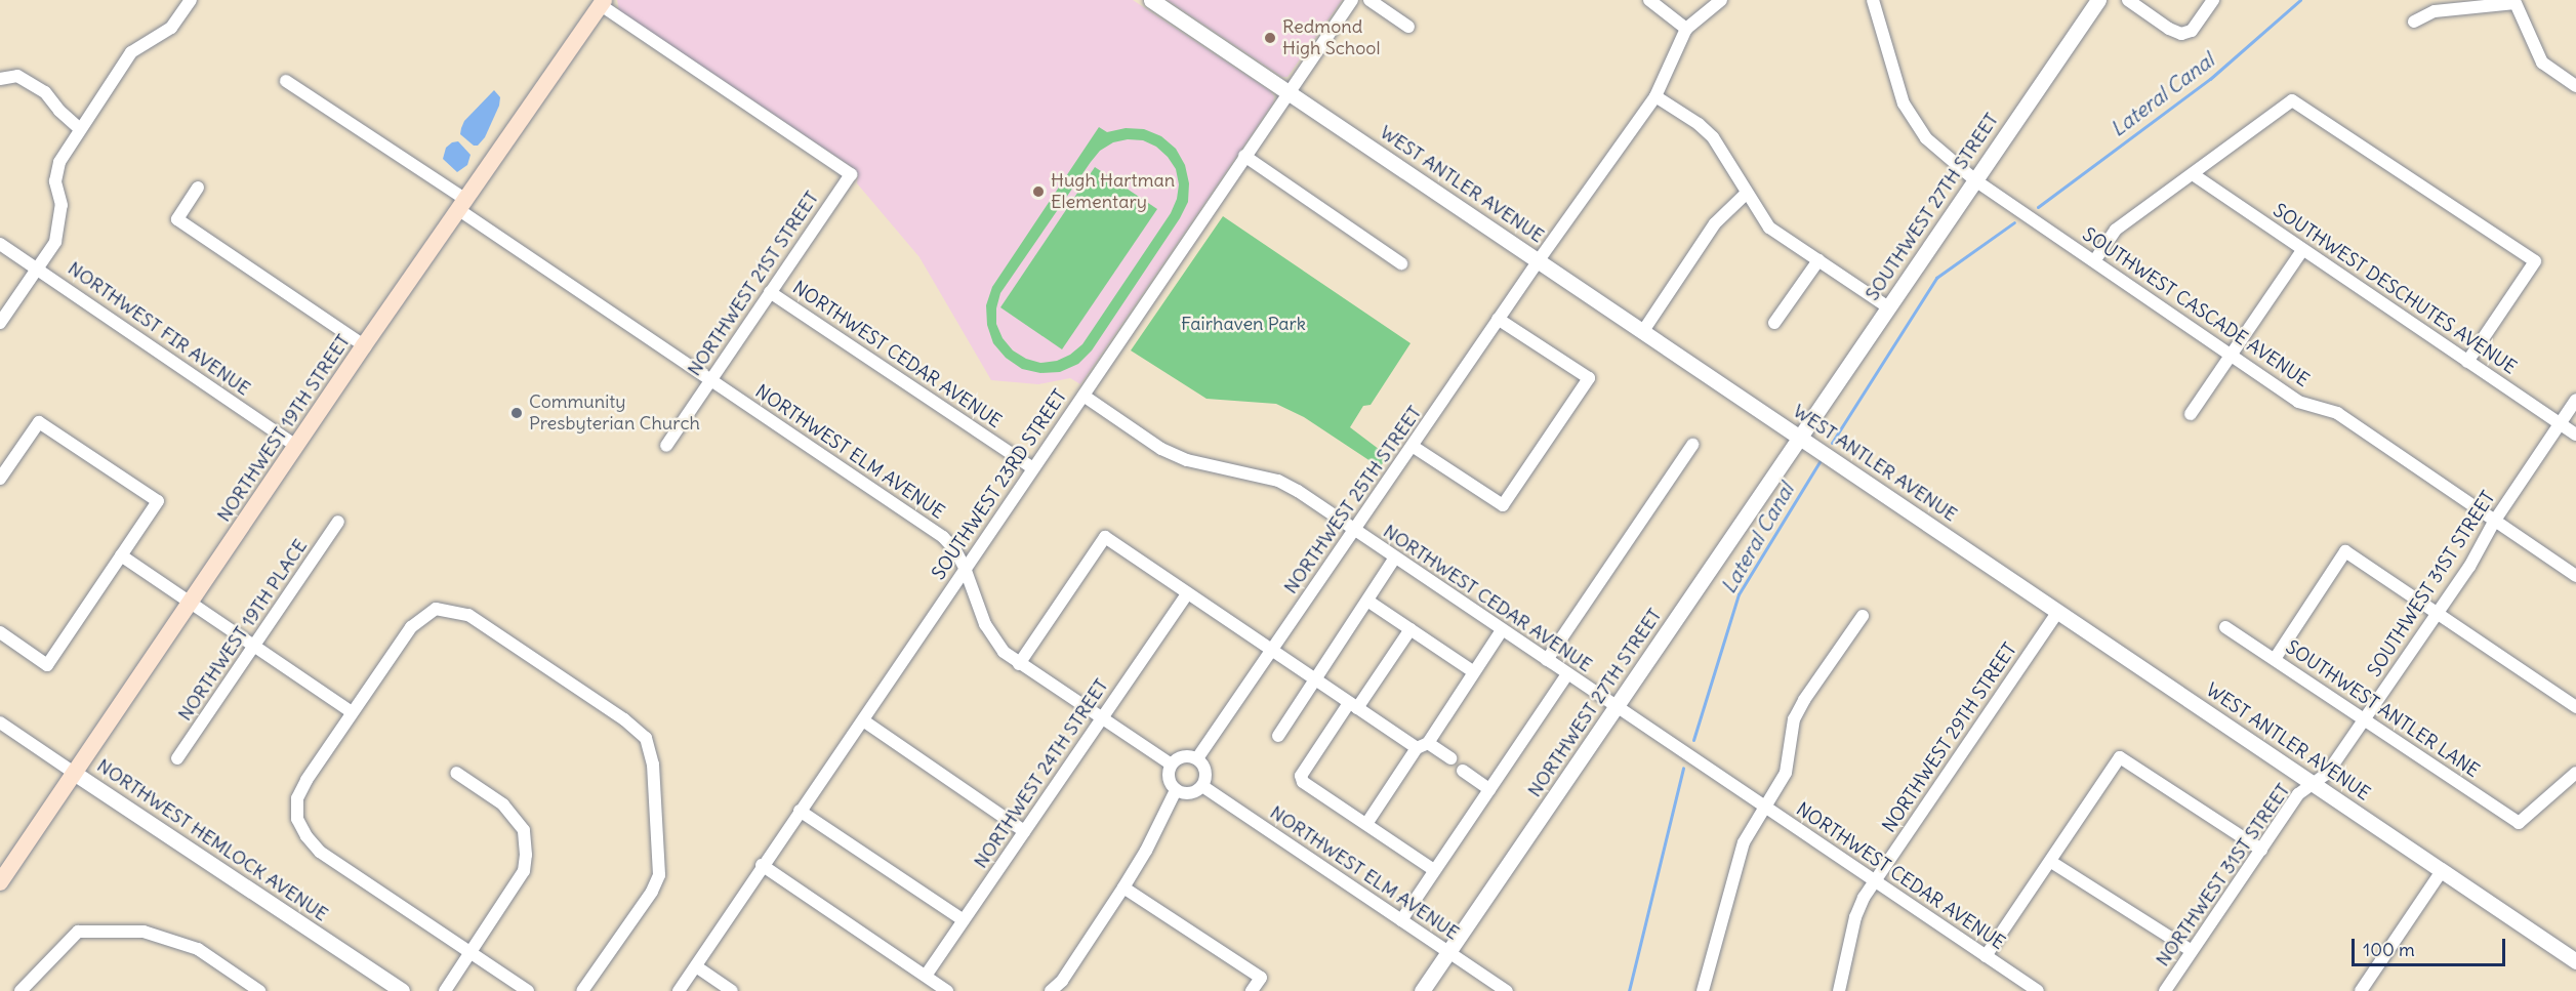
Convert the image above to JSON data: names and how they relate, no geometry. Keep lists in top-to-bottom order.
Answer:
{
  "streets": {
    "main road": ["NORTHWEST 19TH STREET"],
    "street": [
      "WEST ANTLER AVENUE",
      "SOUTHWEST 27TH STREET",
      "NORTHWEST 21ST STREET",
      "SOUTHWEST DESCHUTES AVENUE",
      "SOUTHWEST CASCADE AVENUE",
      "NORTHWEST FIR AVENUE",
      "NORTHWEST CEDAR AVENUE",
      "NORTHWEST ELM AVENUE",
      "SOUTHWEST 23RD STREET",
      "NORTHWEST 25TH STREET",
      "SOUTHWEST 31ST STREET",
      "NORTHWEST 19TH PLACE",
      "NORTHWEST 27TH STREET",
      "SOUTHWEST ANTLER LANE",
      "NORTHWEST 29TH STREET",
      "NORTHWEST 24TH STREET",
      "NORTHWEST HEMLOCK AVENUE",
      "NORTHWEST 31ST STREET"
    ]
  },
  "crossings": [
    ["WEST ANTLER AVENUE", "SOUTHWEST 27TH STREET"],
    ["WEST ANTLER AVENUE", "SOUTHWEST 23RD STREET"],
    ["WEST ANTLER AVENUE", "NORTHWEST 25TH STREET"],
    ["WEST ANTLER AVENUE", "SOUTHWEST 31ST STREET"],
    ["WEST ANTLER AVENUE", "NORTHWEST 27TH STREET"],
    ["WEST ANTLER AVENUE", "NORTHWEST 29TH STREET"],
    ["WEST ANTLER AVENUE", "NORTHWEST 31ST STREET"],
    ["SOUTHWEST 27TH STREET", "SOUTHWEST CASCADE AVENUE"],
    ["SOUTHWEST 27TH STREET", "NORTHWEST 27TH STREET"],
    ["NORTHWEST 21ST STREET", "NORTHWEST CEDAR AVENUE"],
    ["NORTHWEST 21ST STREET", "NORTHWEST 19TH STREET"],
    ["NORTHWEST 21ST STREET", "NORTHWEST ELM AVENUE"],
    ["SOUTHWEST DESCHUTES AVENUE", "SOUTHWEST 31ST STREET"],
    ["SOUTHWEST CASCADE AVENUE", "SOUTHWEST 31ST STREET"],
    ["NORTHWEST FIR AVENUE", "NORTHWEST 19TH STREET"],
    ["NORTHWEST CEDAR AVENUE", "SOUTHWEST 23RD STREET"],
    ["NORTHWEST CEDAR AVENUE", "NORTHWEST 25TH STREET"],
    ["NORTHWEST CEDAR AVENUE", "NORTHWEST 27TH STREET"],
    ["NORTHWEST CEDAR AVENUE", "NORTHWEST 29TH STREET"],
    ["NORTHWEST 19TH STREET", "NORTHWEST ELM AVENUE"],
    ["NORTHWEST 19TH STREET", "NORTHWEST HEMLOCK AVENUE"],
    ["NORTHWEST ELM AVENUE", "SOUTHWEST 23RD STREET"],
    ["NORTHWEST ELM AVENUE", "NORTHWEST 25TH STREET"],
    ["NORTHWEST ELM AVENUE", "NORTHWEST 27TH STREET"],
    ["NORTHWEST ELM AVENUE", "NORTHWEST 24TH STREET"],
    ["SOUTHWEST 31ST STREET", "SOUTHWEST ANTLER LANE"],
    ["SOUTHWEST 31ST STREET", "NORTHWEST 31ST STREET"]
  ],
  "water": ["Lateral Canal"],
  "parks": ["Fairhaven Park"],
  "places": ["Redmond High School", "Hugh Hartman Elementary", "Community Presbyterian Church"],
  "scale_bar": "100 m"
}
